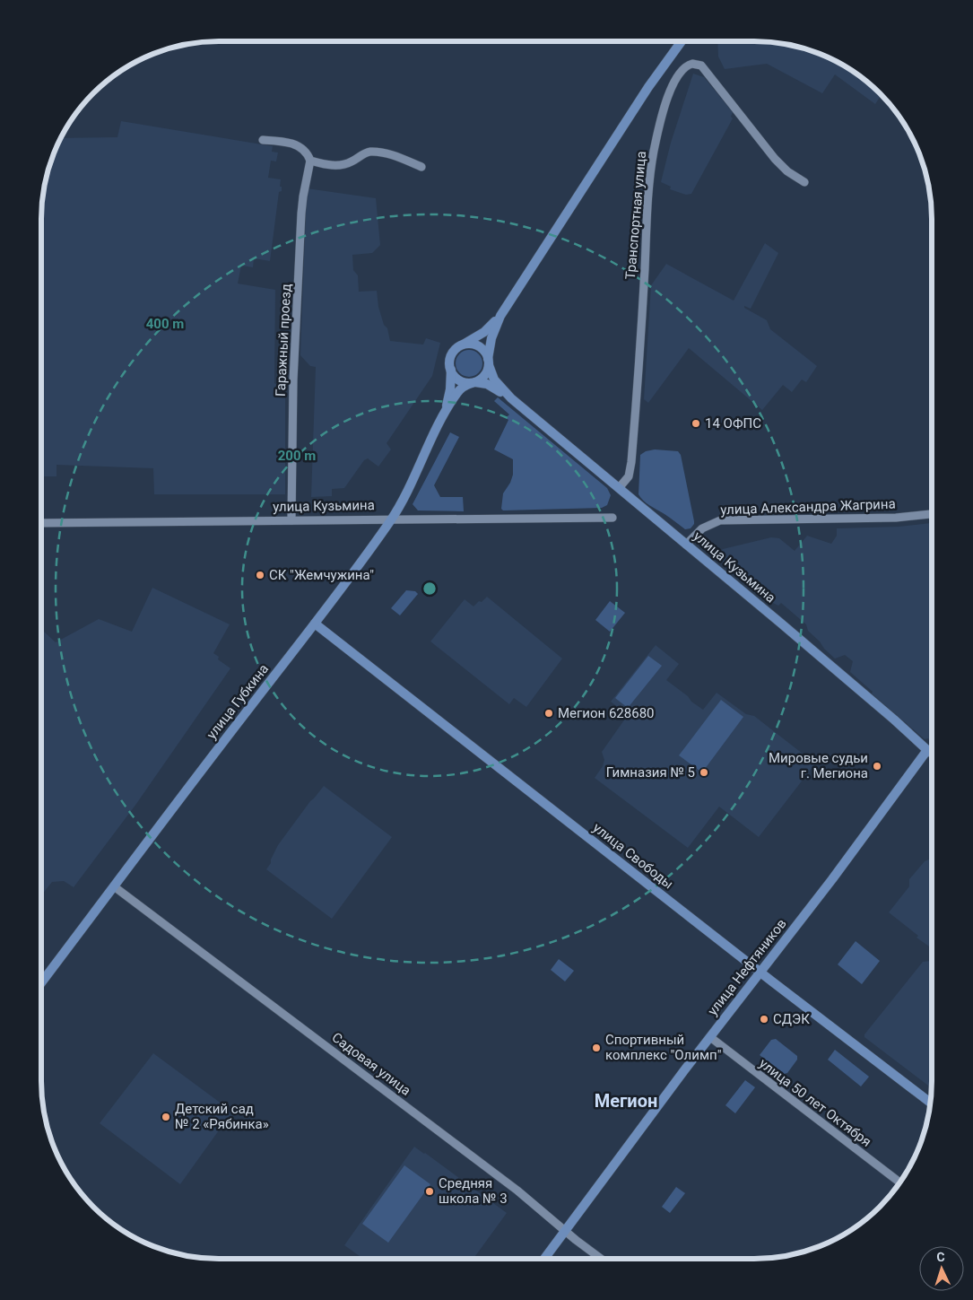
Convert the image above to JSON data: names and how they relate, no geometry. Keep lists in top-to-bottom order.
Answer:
{
  "streets": {
    "main road": [
      "улица Кузьмина",
      "улица Губкина",
      "улица Свободы",
      "улица Нефтяников"
    ],
    "street": [
      "Транспортная улица",
      "Гаражный проезд",
      "улица Александра Жагрина",
      "Садовая улица",
      "улица 50 лет Октября"
    ]
  },
  "crossings": [
    ["Транспортная улица", "улица Кузьмина"],
    ["Гаражный проезд", "улица Кузьмина"],
    ["улица Кузьмина", "улица Александра Жагрина"],
    ["улица Кузьмина", "улица Губкина"],
    ["улица Кузьмина", "улица Нефтяников"],
    ["улица Губкина", "улица Свободы"],
    ["улица Губкина", "Садовая улица"],
    ["улица Свободы", "улица Нефтяников"],
    ["улица Нефтяников", "Садовая улица"],
    ["улица Нефтяников", "улица 50 лет Октября"]
  ],
  "districts": ["Мегион"],
  "places": [
    "14 ОФПС",
    "СК \"Жемчужина\"",
    "Мегион 628680",
    "Мировые судьи г. Мегиона",
    "Гимназия № 5",
    "СДЭК",
    "Спортивный комплекс \"Олимп\"",
    "Детский сад № 2 «Рябинка»",
    "Средняя школа № 3"
  ],
  "north": "top",
  "rings": ["400 m", "200 m"]
}
